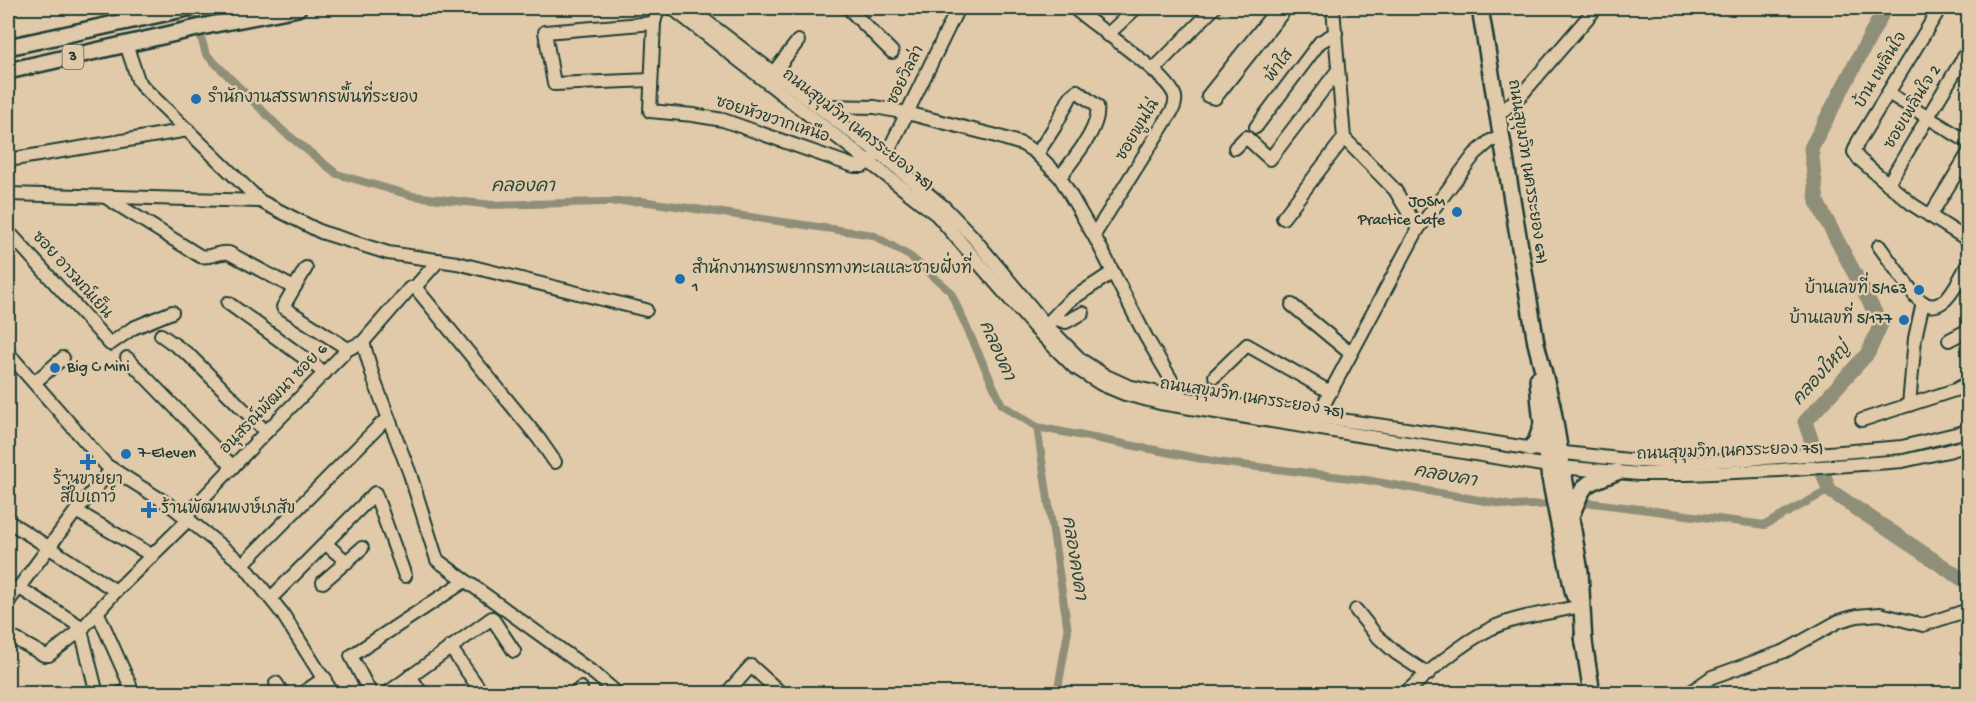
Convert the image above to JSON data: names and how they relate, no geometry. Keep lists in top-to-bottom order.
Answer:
{
  "streets": {
    "main road": ["3", "ถนนสุขุมวิท (นครระยอง 67)"],
    "street": [
      "พ้าใส",
      "บ้าน เพลินใจ",
      "ซอยวิลล่า",
      "ซอยเพลินใจ 2",
      "ซอยหัวขวากเหนือ",
      "ถนนสุขุมวิท (นครระยอง 75)",
      "ซอยพูนไฉ่",
      "ซอย อารมณ์เย็น",
      "อนุสรณ์พัฒนา ซอย 6"
    ]
  },
  "crossings": [
    ["บ้าน เพลินใจ", "ซอยเพลินใจ 2"],
    ["ซอยวิลล่า", "ซอยหัวขวากเหนือ"],
    ["ซอยวิลล่า", "ถนนสุขุมวิท (นครระยอง 75)"],
    ["ซอยหัวขวากเหนือ", "ถนนสุขุมวิท (นครระยอง 75)"],
    ["ถนนสุขุมวิท (นครระยอง 75)", "ถนนสุขุมวิท (นครระยอง 67)"]
  ],
  "water": ["คลองคา", "คลองใหญ่", "คลองคงคา"],
  "places": {
    "other": [
      "รำนักงานสรรพากรพื้นที่ระยอง",
      "JOSM Practice Cafe",
      "สำนักงานทรพยากรทางทะเลและชายฝั่งที่ 1",
      "บ้านเลขที่ 5/163",
      "บ้านเลขที่ 5/177",
      "Big C Mini",
      "7-Eleven"
    ],
    "health": ["ร้านขายยา สี่ใบเถาว์", "ร้านพัฒนพงษ์เภสัข"]
  }
}
